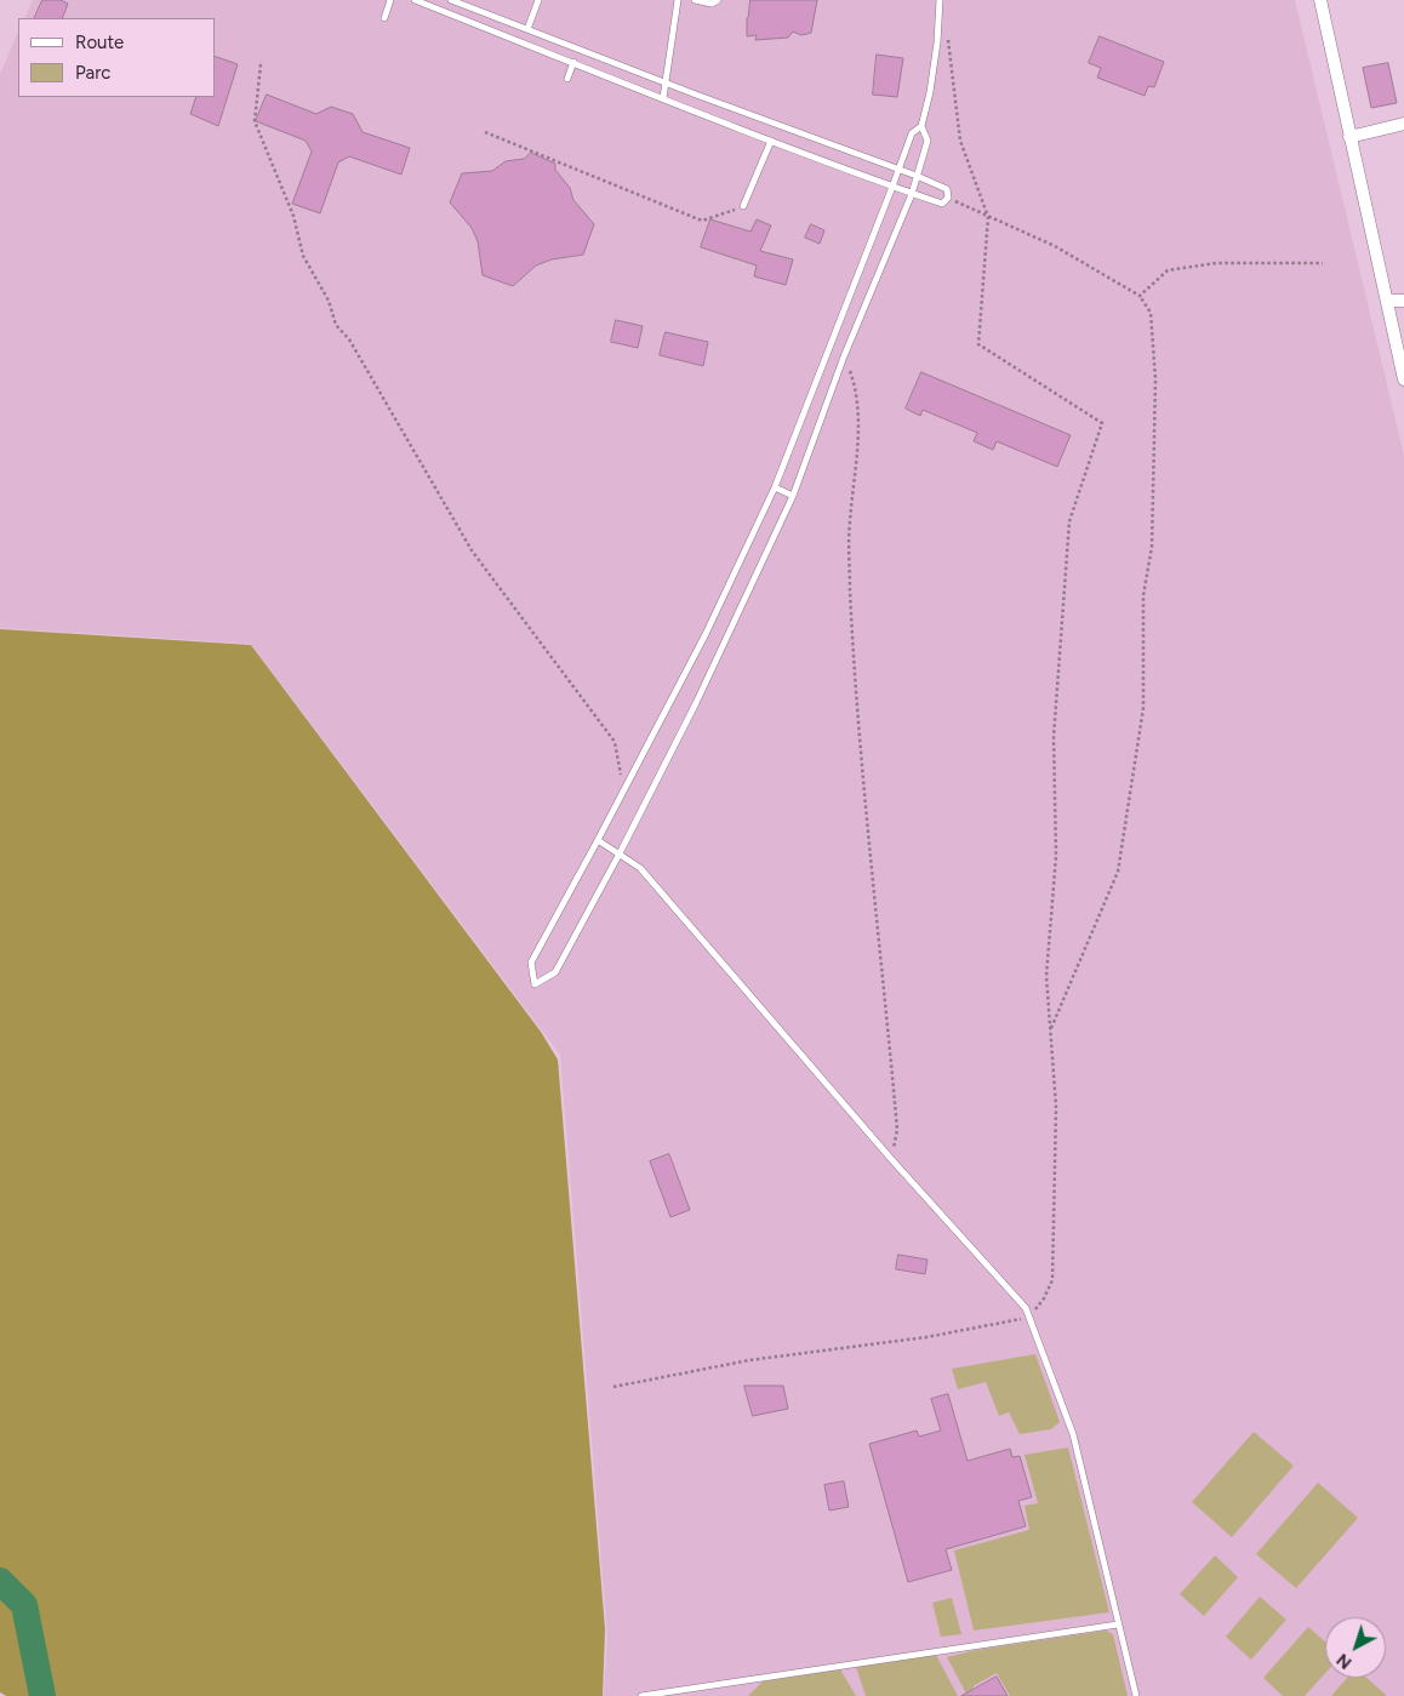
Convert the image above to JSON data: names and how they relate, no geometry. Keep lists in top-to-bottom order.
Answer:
{
  "legend": ["Route", "Parc"],
  "north": "bottom left"
}
